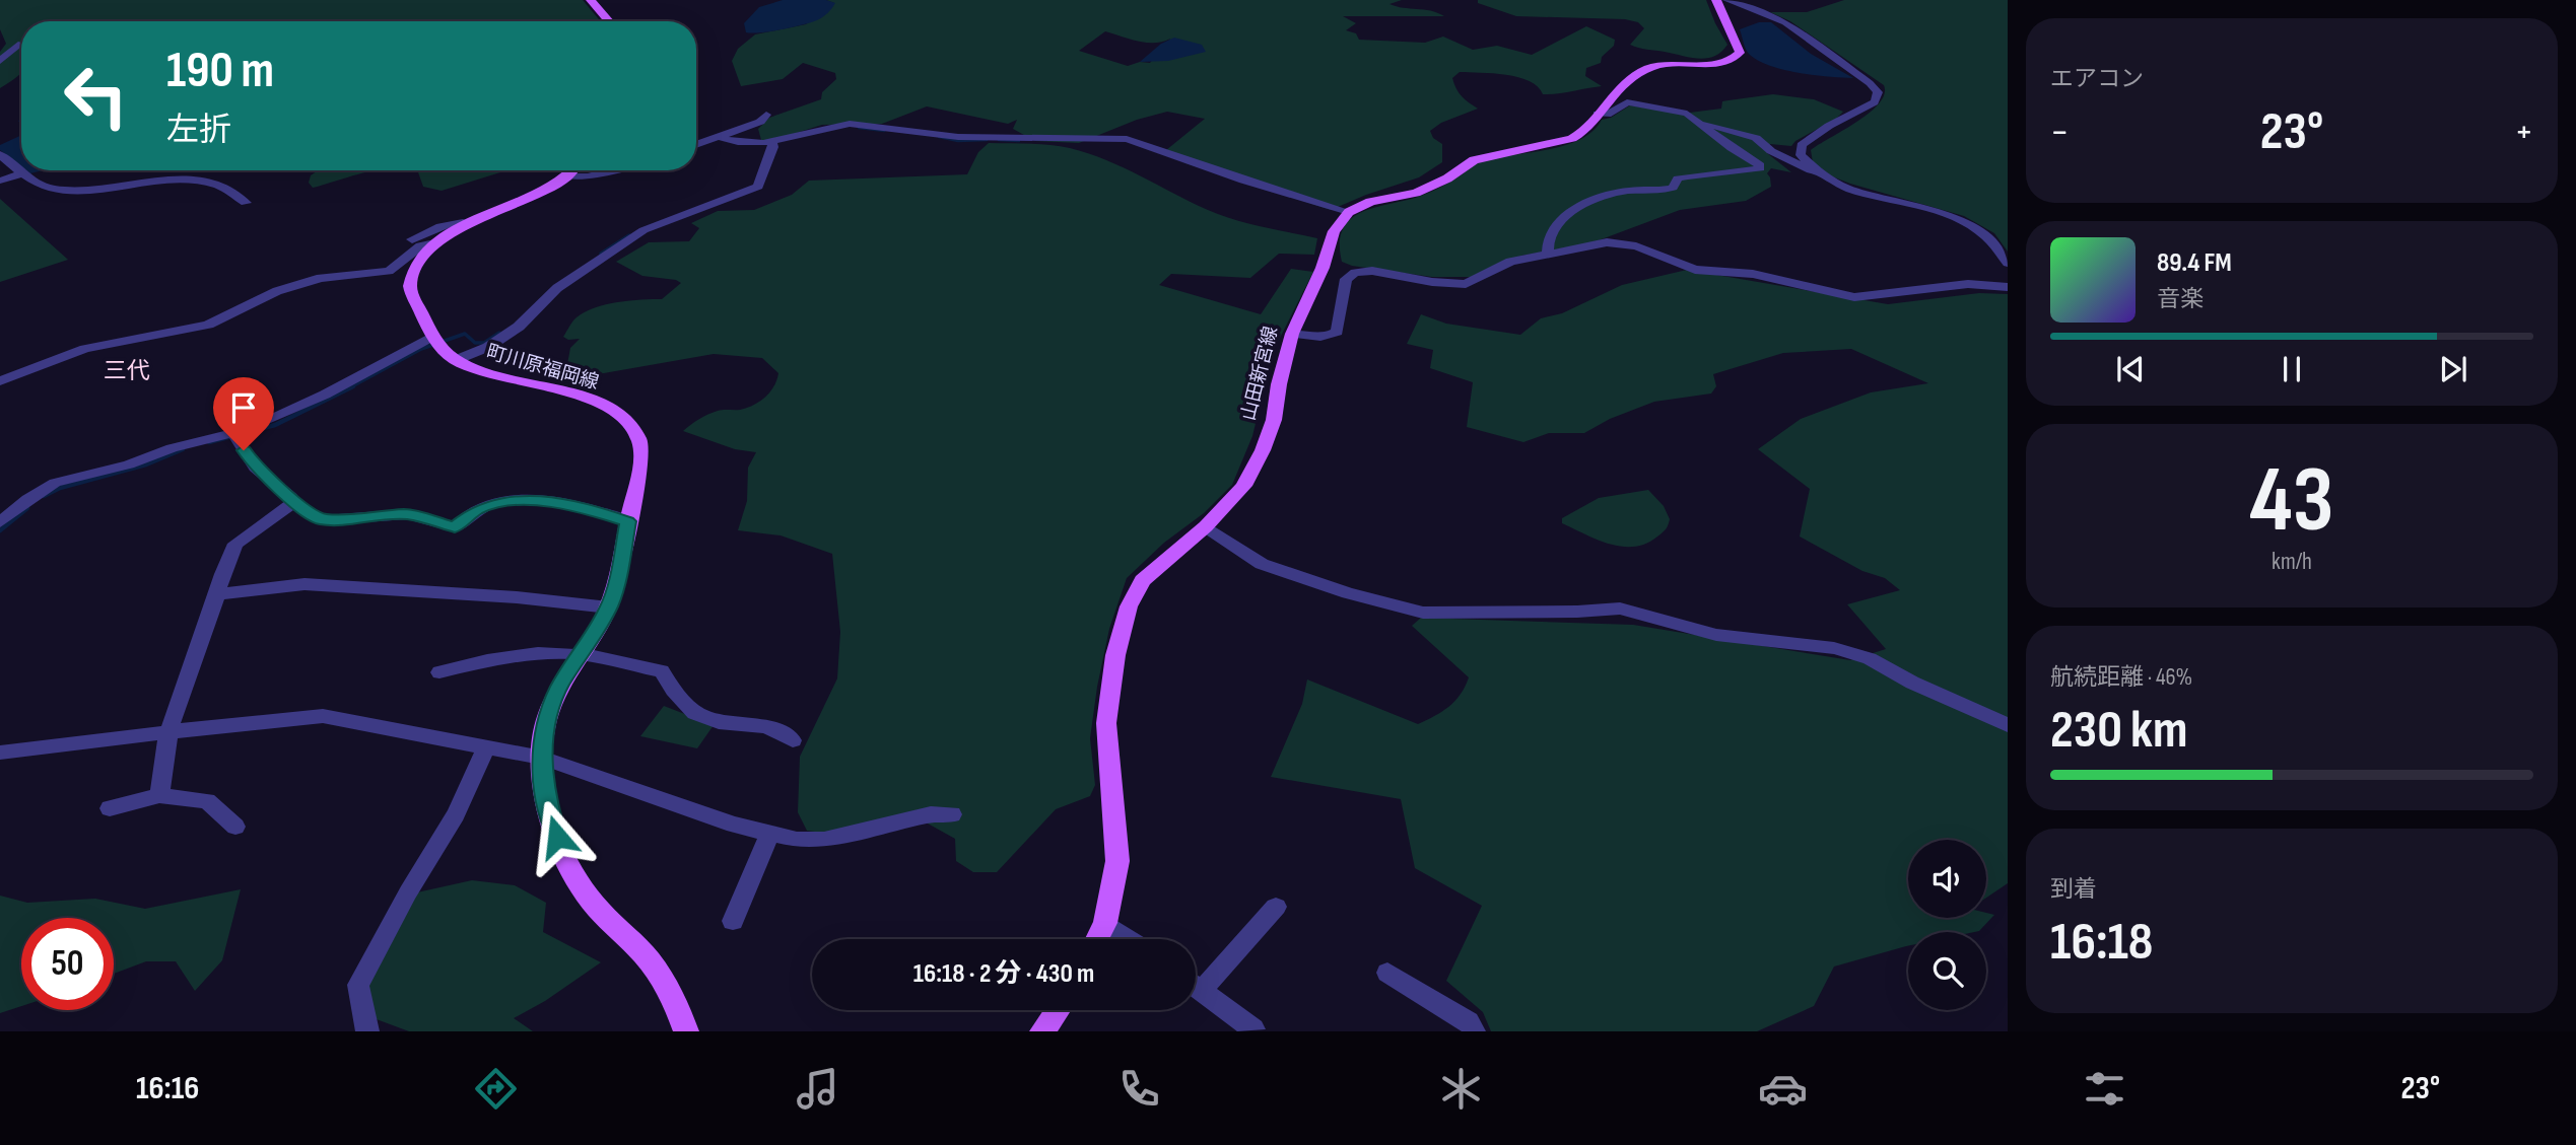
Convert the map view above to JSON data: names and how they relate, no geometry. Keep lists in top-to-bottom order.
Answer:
{
  "streets": {
    "main road": ["町川原福岡線", "山田新宮線"]
  },
  "districts": ["三代"],
  "page": {
    "tile": [
      "エアコン",
      ["43", "km/h"],
      ["航続距離 · 46%", "230 km"],
      ["到着", "16:18"]
    ],
    "turn": ["190 m", "左折"],
    "heat": ["−", "23°", "+"],
    "song": ["89.4 FM", "音楽"],
    "limit": "50",
    "trip": "16:18 · 2 分 · 430 m",
    "tabs": ["16:16", "23°"]
  }
}
